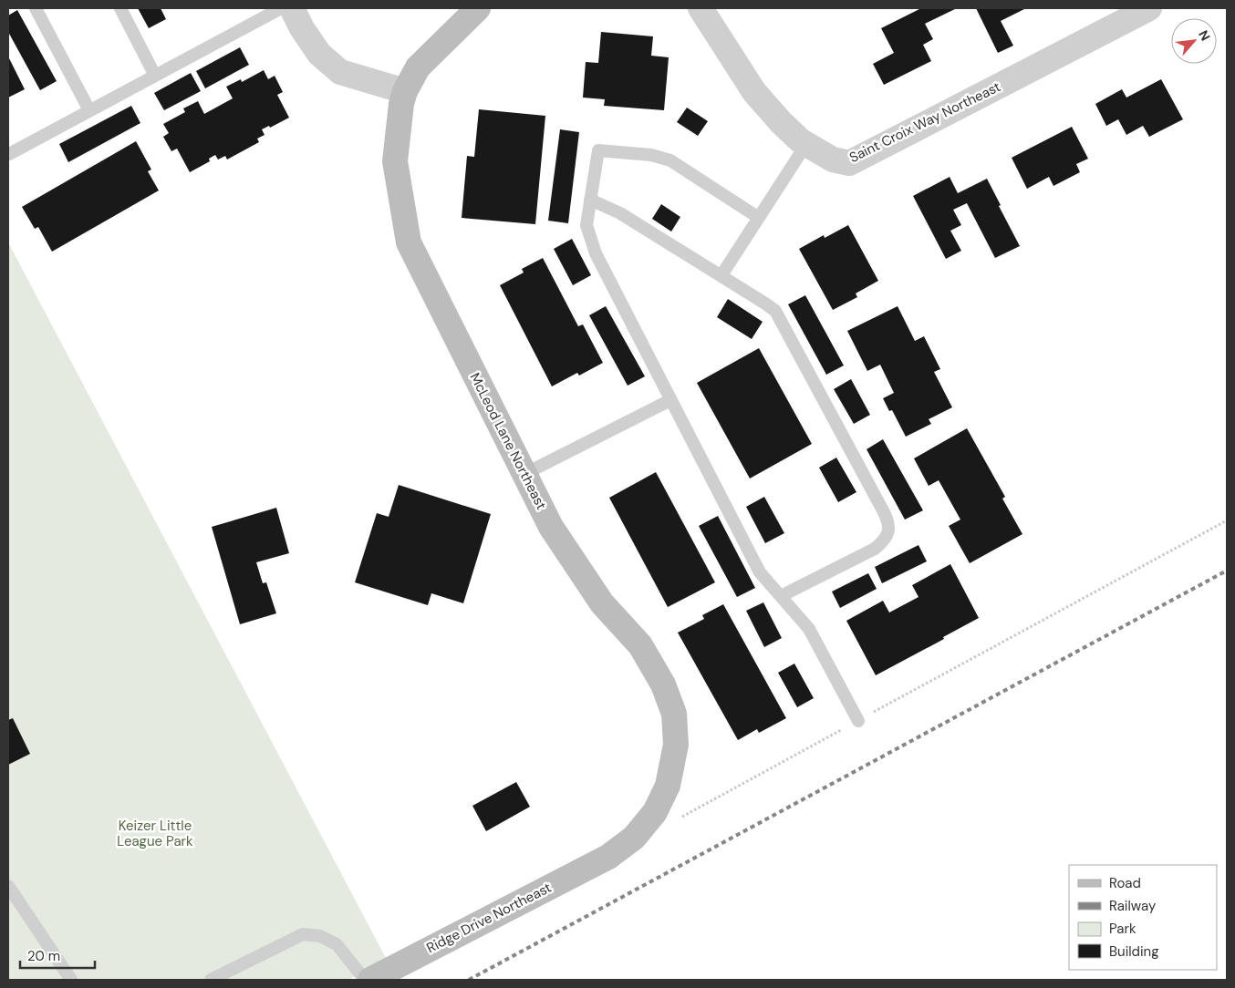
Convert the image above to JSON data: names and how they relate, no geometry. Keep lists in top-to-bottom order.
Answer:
{
  "streets": {
    "street": ["Saint Croix Way Northeast", "McLeod Lane Northeast", "Ridge Drive Northeast"]
  },
  "crossings": [
    ["McLeod Lane Northeast", "Ridge Drive Northeast"]
  ],
  "parks": ["Keizer Little League Park"],
  "legend": [
    "Road",
    "Railway",
    "Park",
    "Building"
  ],
  "scale_bar": "20 m",
  "north": "top right"
}
